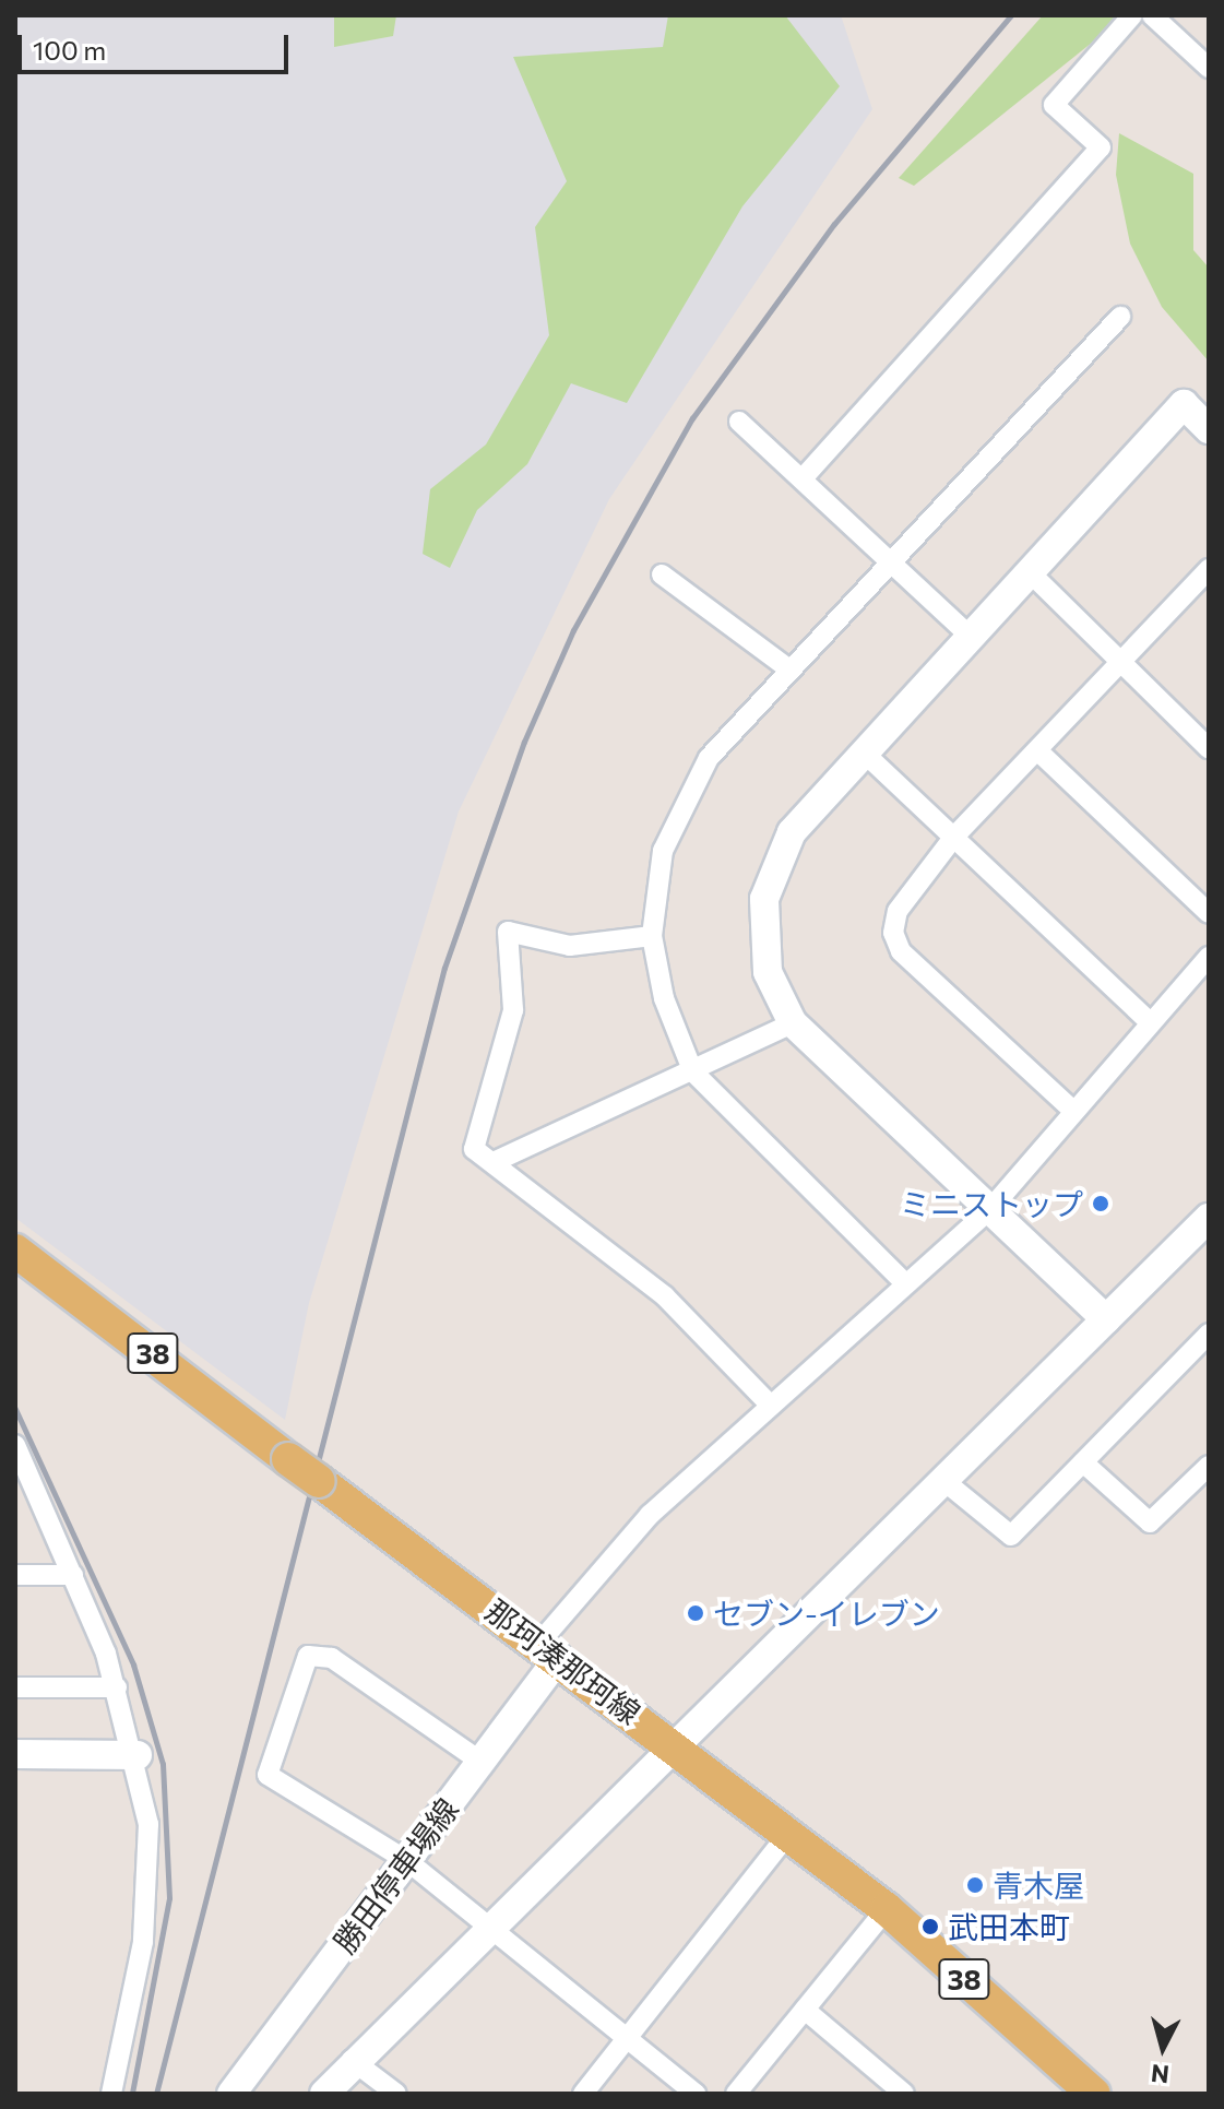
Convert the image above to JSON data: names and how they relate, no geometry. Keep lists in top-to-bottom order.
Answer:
{
  "streets": {
    "main road": ["38", "那珂湊那珂線"],
    "street": ["勝田停車場線"]
  },
  "crossings": [
    ["那珂湊那珂線", "勝田停車場線"]
  ],
  "places": [
    "ミニストップ",
    "セブン-イレブン",
    "青木屋",
    "武田本町"
  ],
  "scale_bar": "100 m",
  "north": "bottom"
}
